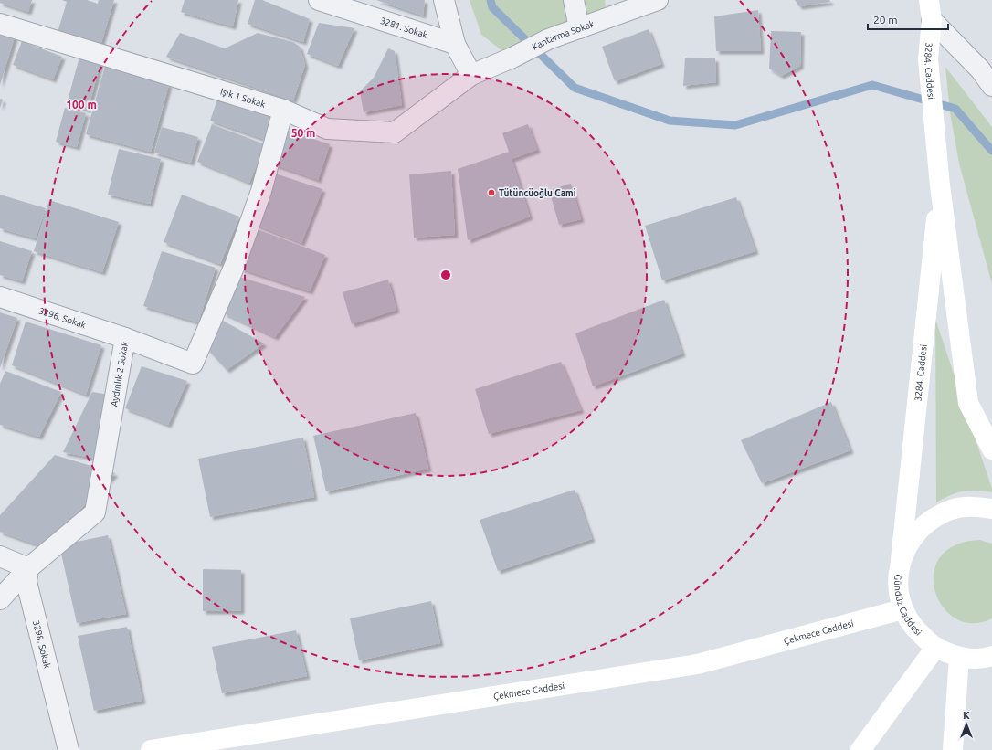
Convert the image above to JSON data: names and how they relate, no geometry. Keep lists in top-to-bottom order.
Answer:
{
  "streets": {
    "main road": ["3284. Caddesi", "Gündüz Caddesi", "Çekmece Caddesi"],
    "street": [
      "3281. Sokak",
      "Kantarma Sokak",
      "Işık 1 Sokak",
      "3296. Sokak",
      "Aydınlık 2 Sokak",
      "3298. Sokak"
    ]
  },
  "crossings": [
    ["Kantarma Sokak", "Işık 1 Sokak"],
    ["3284. Caddesi", "Gündüz Caddesi"],
    ["Işık 1 Sokak", "Aydınlık 2 Sokak"],
    ["3296. Sokak", "Aydınlık 2 Sokak"],
    ["Aydınlık 2 Sokak", "3298. Sokak"],
    ["Gündüz Caddesi", "Çekmece Caddesi"]
  ],
  "places": ["Tütüncüoğlu Cami"],
  "scale_bar": "20 m",
  "north": "top",
  "rings": ["100 m", "50 m"]
}
